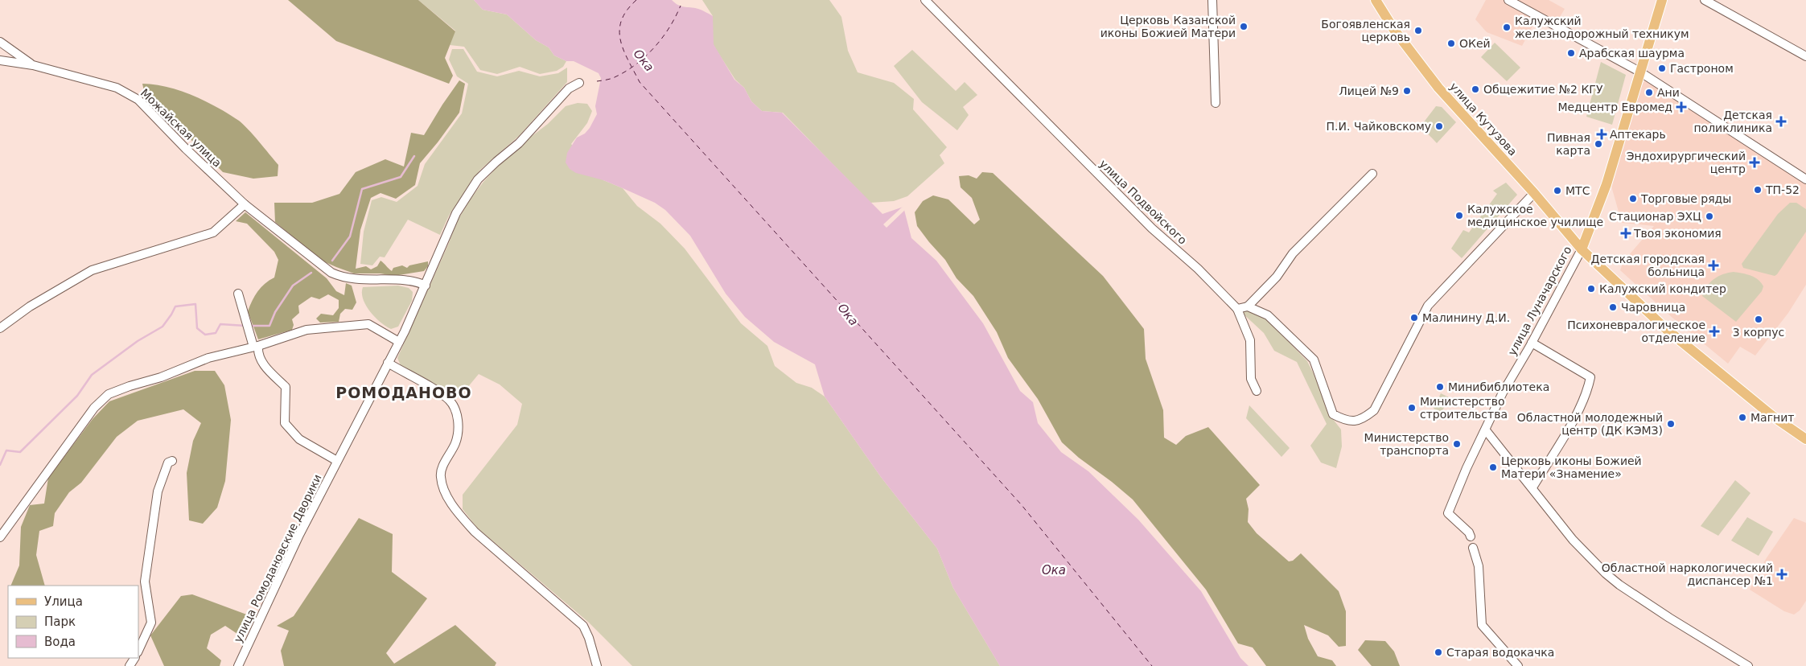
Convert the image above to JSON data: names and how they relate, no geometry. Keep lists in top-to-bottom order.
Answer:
{
  "streets": {
    "main road": ["улица Кутузова", "улица Луначарского"],
    "street": ["Можайская улица", "улица Подвойского", "улица Ромодановские Дворики"]
  },
  "crossings": [
    ["улица Кутузова", "улица Луначарского"],
    ["Можайская улица", "улица Ромодановские Дворики"]
  ],
  "districts": ["РОМОДАНОВО"],
  "water": ["Ока"],
  "places": {
    "other": [
      "Церковь Казанской иконы Божией Матери",
      "Калужский железнодорожный техникум",
      "Богоявленская церковь",
      "ОКей",
      "Арабская шаурма",
      "Гастроном",
      "Общежитие №2 КГУ",
      "Лицей №9",
      "Ани",
      "П.И. Чайковскому",
      "Пивная карта",
      "ТП-52",
      "МТС",
      "Торговые ряды",
      "Калужское медицинское училище",
      "Стационар ЭХЦ",
      "Калужский кондитер",
      "Чаровница",
      "Малинину Д.И.",
      "3 корпус",
      "Минибиблиотека",
      "Министерство строительства",
      "Магнит",
      "Областной молодежный центр (ДК КЭМЗ)",
      "Министерство транспорта",
      "Церковь иконы Божией Матери «Знамение»",
      "Старая водокачка"
    ],
    "health": [
      "Медцентр Евромед",
      "Детская поликлиника",
      "Аптекарь",
      "Эндохирургический центр",
      "Твоя экономия",
      "Детская городская больница",
      "Психоневралогическое отделение",
      "Областной наркологический диспансер №1"
    ]
  },
  "legend": ["Улица", "Парк", "Вода"]
}
